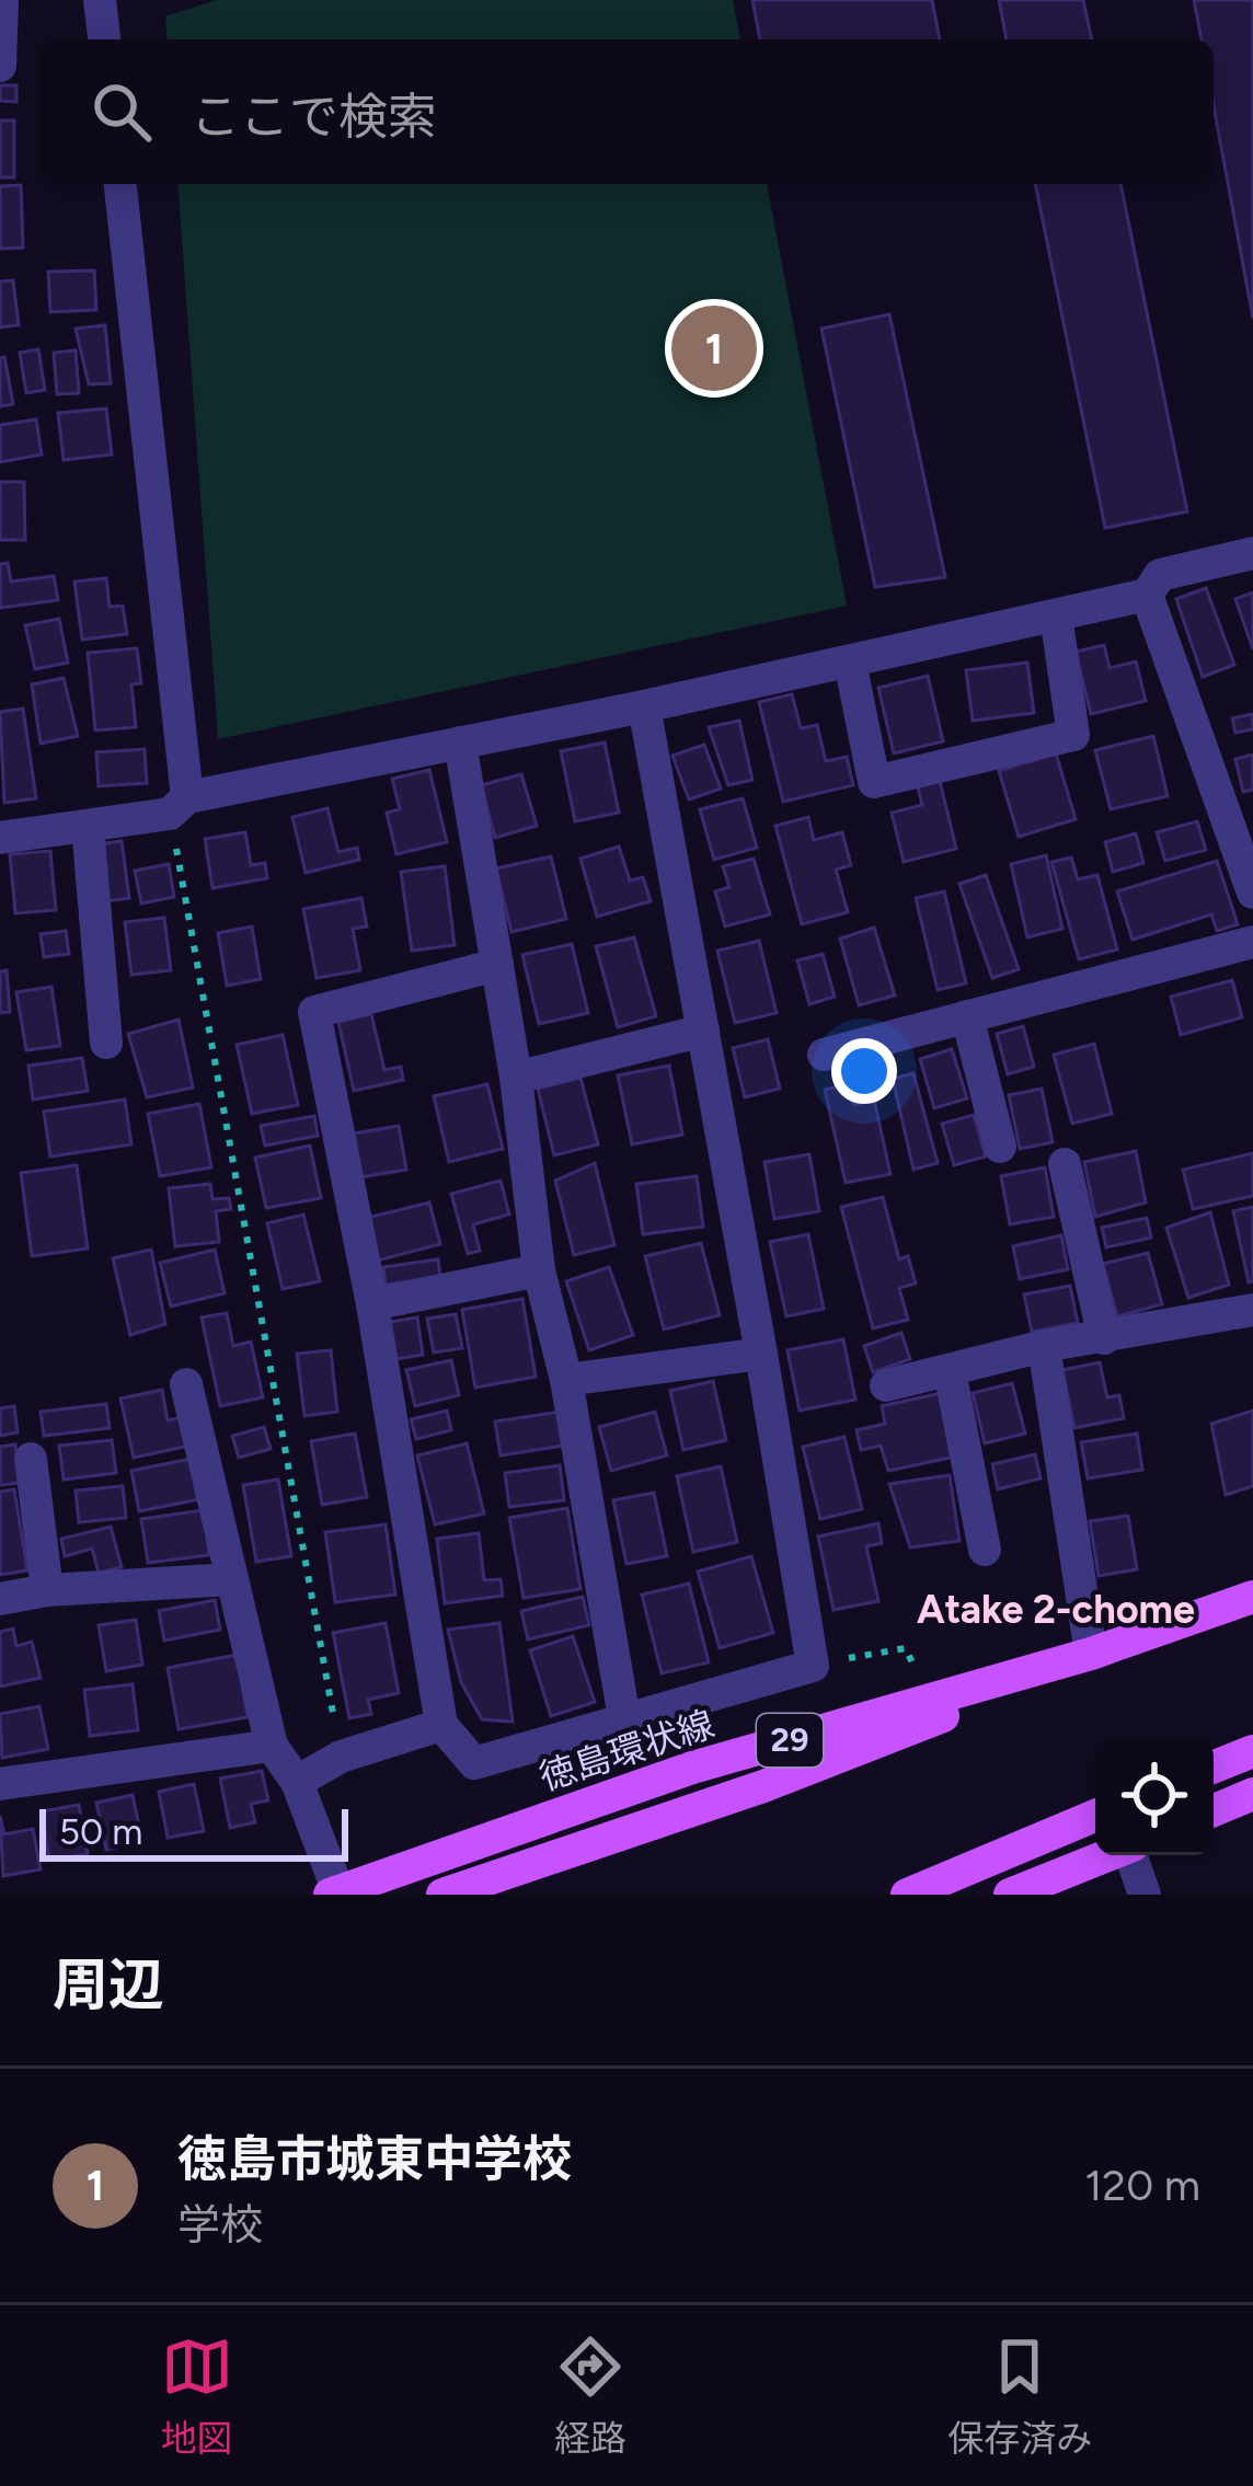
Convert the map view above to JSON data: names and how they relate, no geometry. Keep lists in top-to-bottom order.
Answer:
{
  "streets": {
    "main road": ["29", "徳島環状線"]
  },
  "districts": ["Atake 2-chome"],
  "scale_bar": "50 m",
  "page": {
    "search": "ここで検索",
    "pins": "1",
    "scale": "50 m",
    "heading": "周辺",
    "list": [
      {
        "mark": "1",
        "name": "徳島市城東中学校",
        "note": "学校",
        "value": "120 m"
      }
    ],
    "nav": ["地図", "経路", "保存済み"]
  }
}
